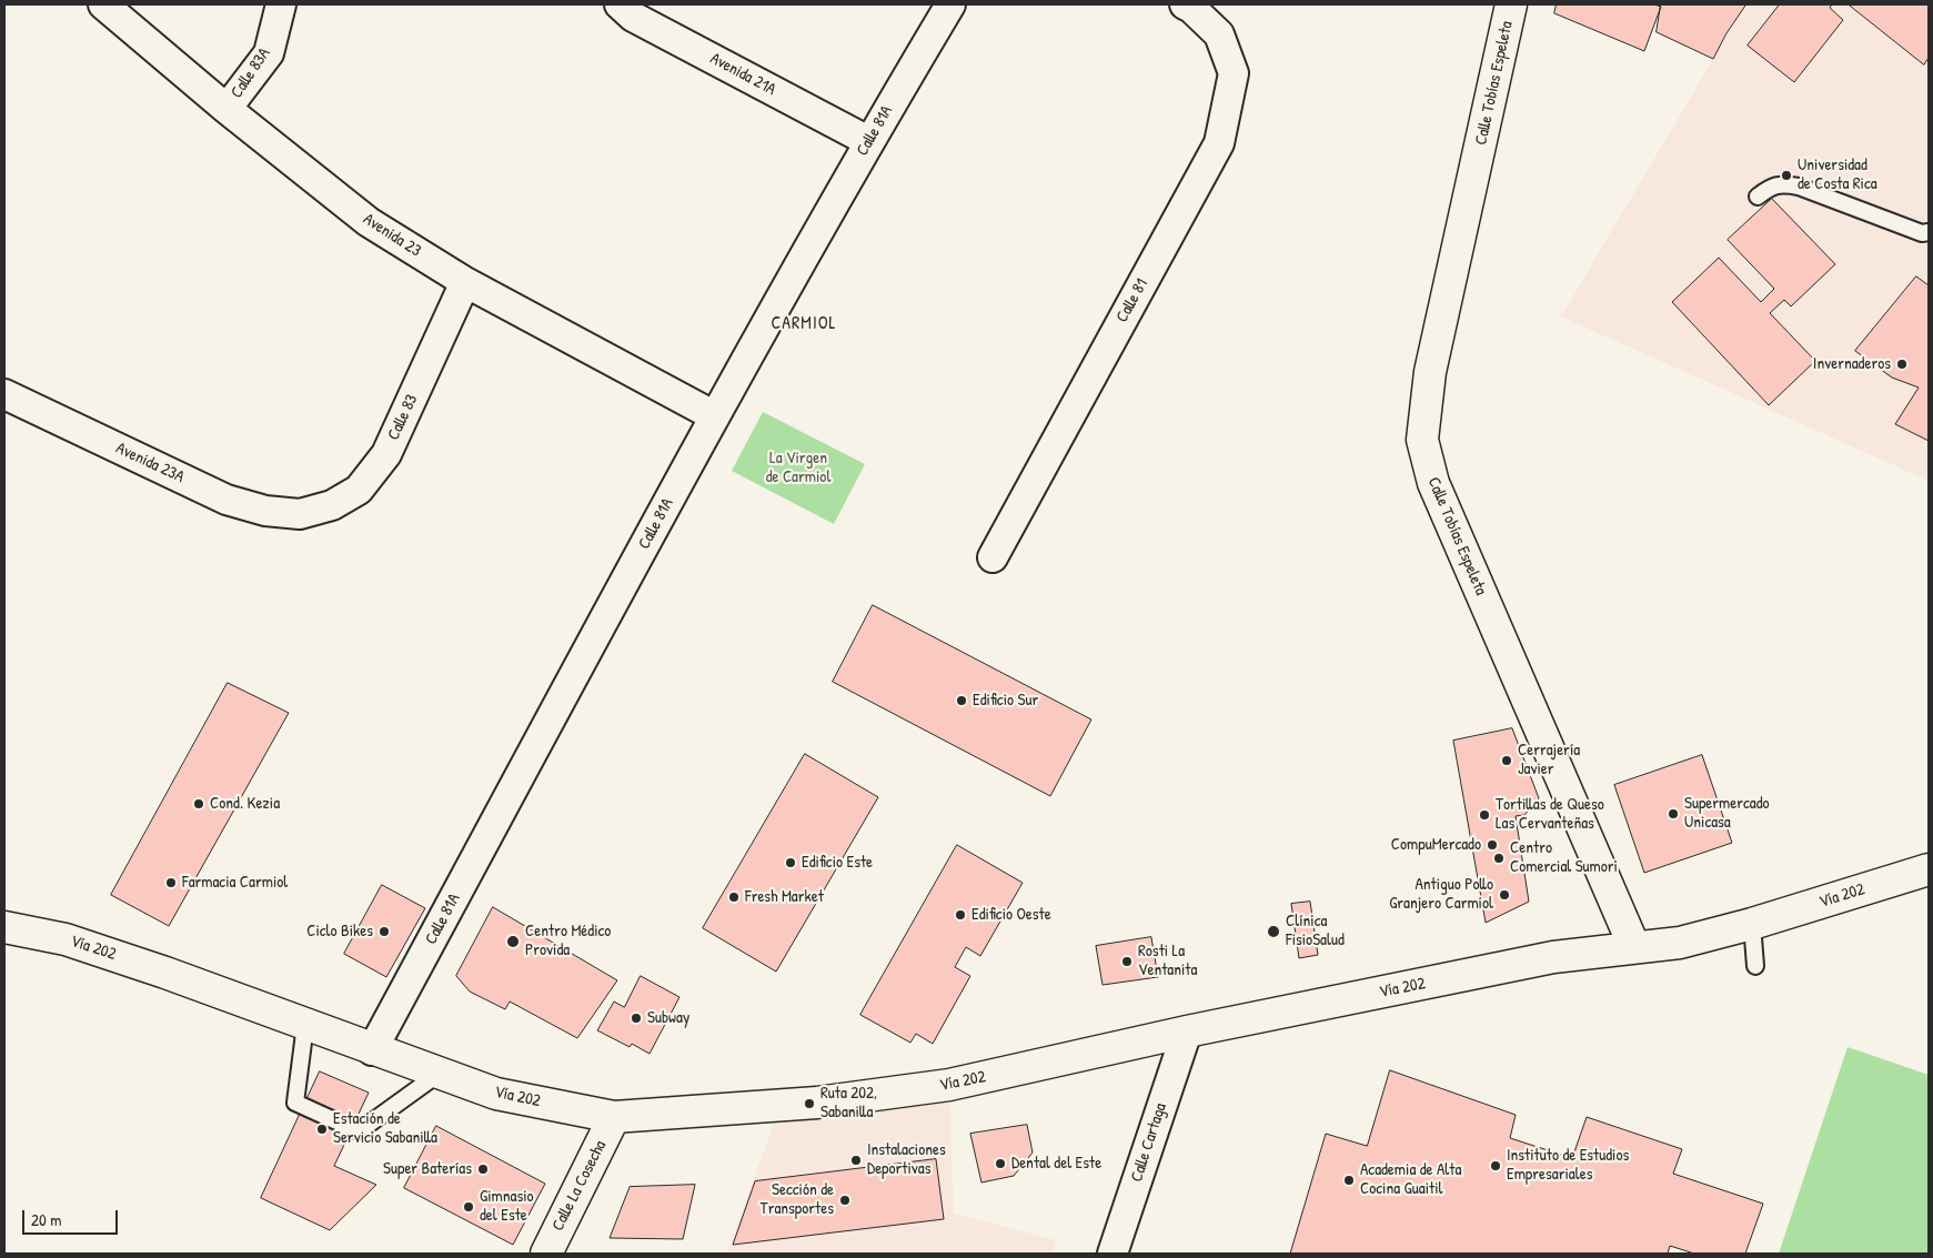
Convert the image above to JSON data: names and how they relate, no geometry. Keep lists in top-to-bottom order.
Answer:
{
  "streets": {
    "main road": ["Calle Tobías Espeleta", "Vía 202", "Calle La Cosecha"],
    "street": [
      "Calle 83A",
      "Avenida 21A",
      "Calle 81A",
      "Avenida 23",
      "Calle 81",
      "Calle 83",
      "Avenida 23A",
      "Calle Cartaga"
    ]
  },
  "crossings": [
    ["Calle 83A", "Avenida 23"],
    ["Avenida 21A", "Calle 81A"],
    ["Calle Tobías Espeleta", "Vía 202"],
    ["Calle 81A", "Avenida 23"],
    ["Calle 81A", "Vía 202"],
    ["Avenida 23", "Calle 83"],
    ["Calle 83", "Avenida 23A"],
    ["Vía 202", "Calle Cartaga"],
    ["Vía 202", "Calle La Cosecha"]
  ],
  "districts": ["CARMIOL"],
  "parks": ["La Virgen de Carmiol"],
  "places": [
    "Universidad de Costa Rica",
    "Invernaderos",
    "Edificio Sur",
    "Cerrajería Javier",
    "Cond. Kezia",
    "Supermercado Unicasa",
    "Tortillas de Queso Las Cervanteñas",
    "CompuMercado",
    "Centro Comercial Sumori",
    "Edificio Este",
    "Farmacia Carmiol",
    "Antiguo Pollo Granjero Carmiol",
    "Fresh Market",
    "Edificio Oeste",
    "Ciclo Bikes",
    "Clínica FisioSalud",
    "Centro Médico Provida",
    "Rosti La Ventanita",
    "Subway",
    "Ruta 202, Sabanilla",
    "Estación de Servicio Sabanilla",
    "Instalaciones Deportivas",
    "Dental del Este",
    "Instituto de Estudios Empresariales",
    "Super Baterías",
    "Academia de Alta Cocina Guaitil",
    "Sección de Transportes",
    "Gimnasio del Este"
  ],
  "scale_bar": "20 m"
}
